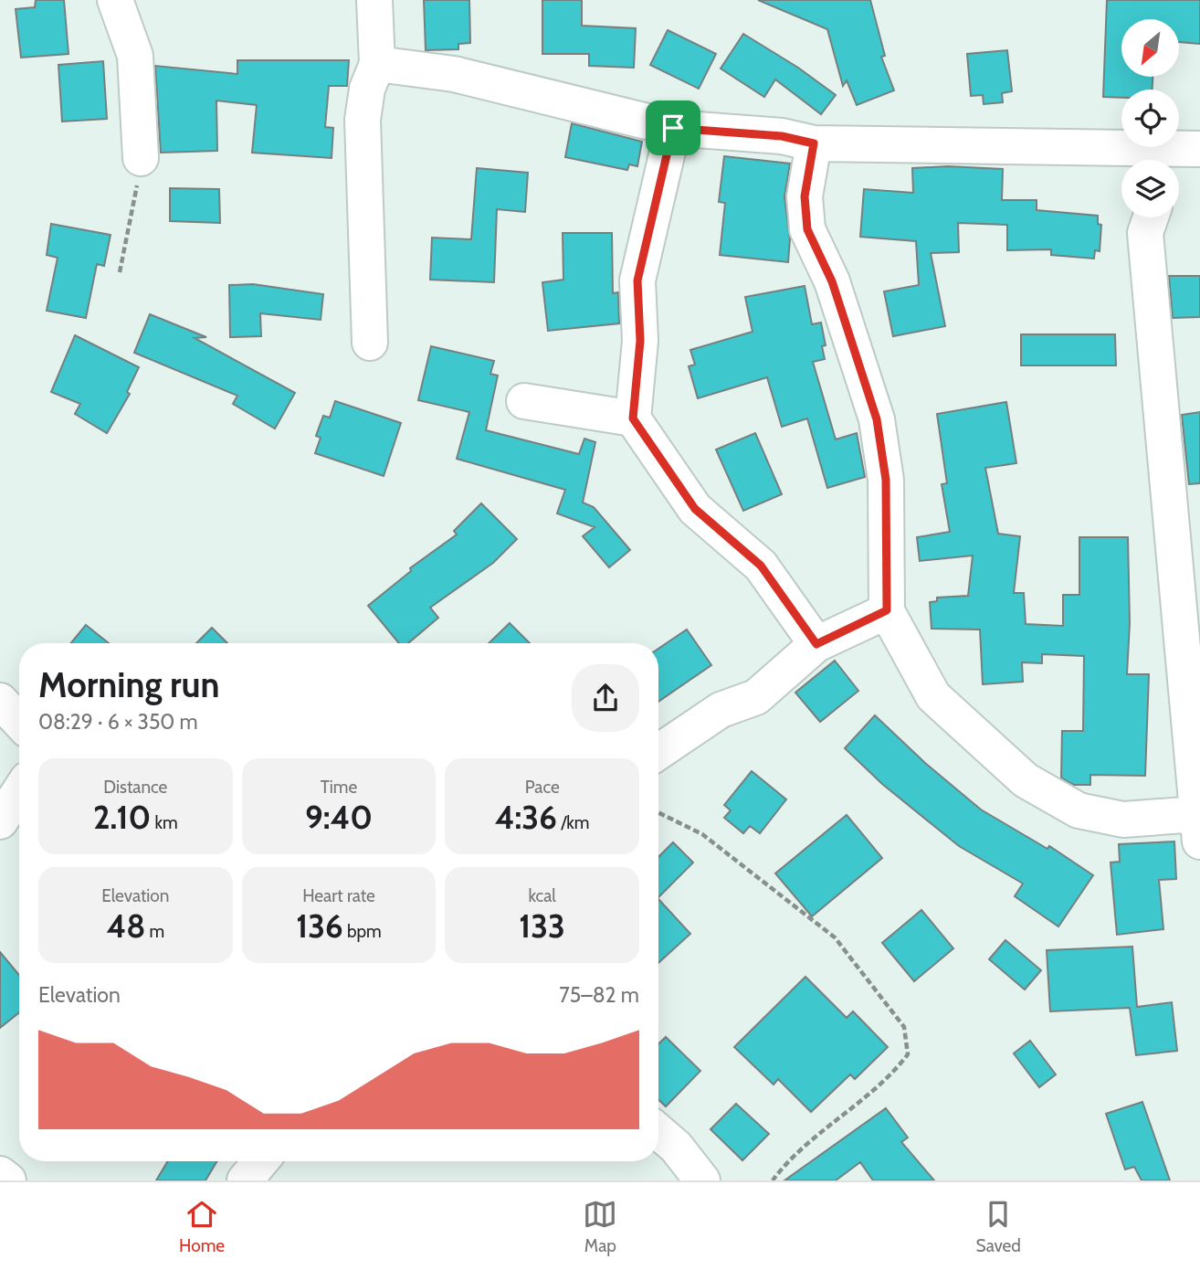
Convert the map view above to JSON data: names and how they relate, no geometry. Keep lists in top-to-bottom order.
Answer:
{
  "north": "bottom left",
  "page": {
    "heading": ["Morning run", "08:29 · 6 × 350 m"],
    "stats": [
      ["Distance", "2.10 km"],
      ["Time", "9:40"],
      ["Pace", "4:36 /km"],
      ["Elevation", "48 m"],
      ["Heart rate", "136 bpm"],
      ["kcal", "133"]
    ],
    "chart": ["Elevation", "75–82 m"],
    "tabs": ["Home", "Map", "Saved"]
  }
}
